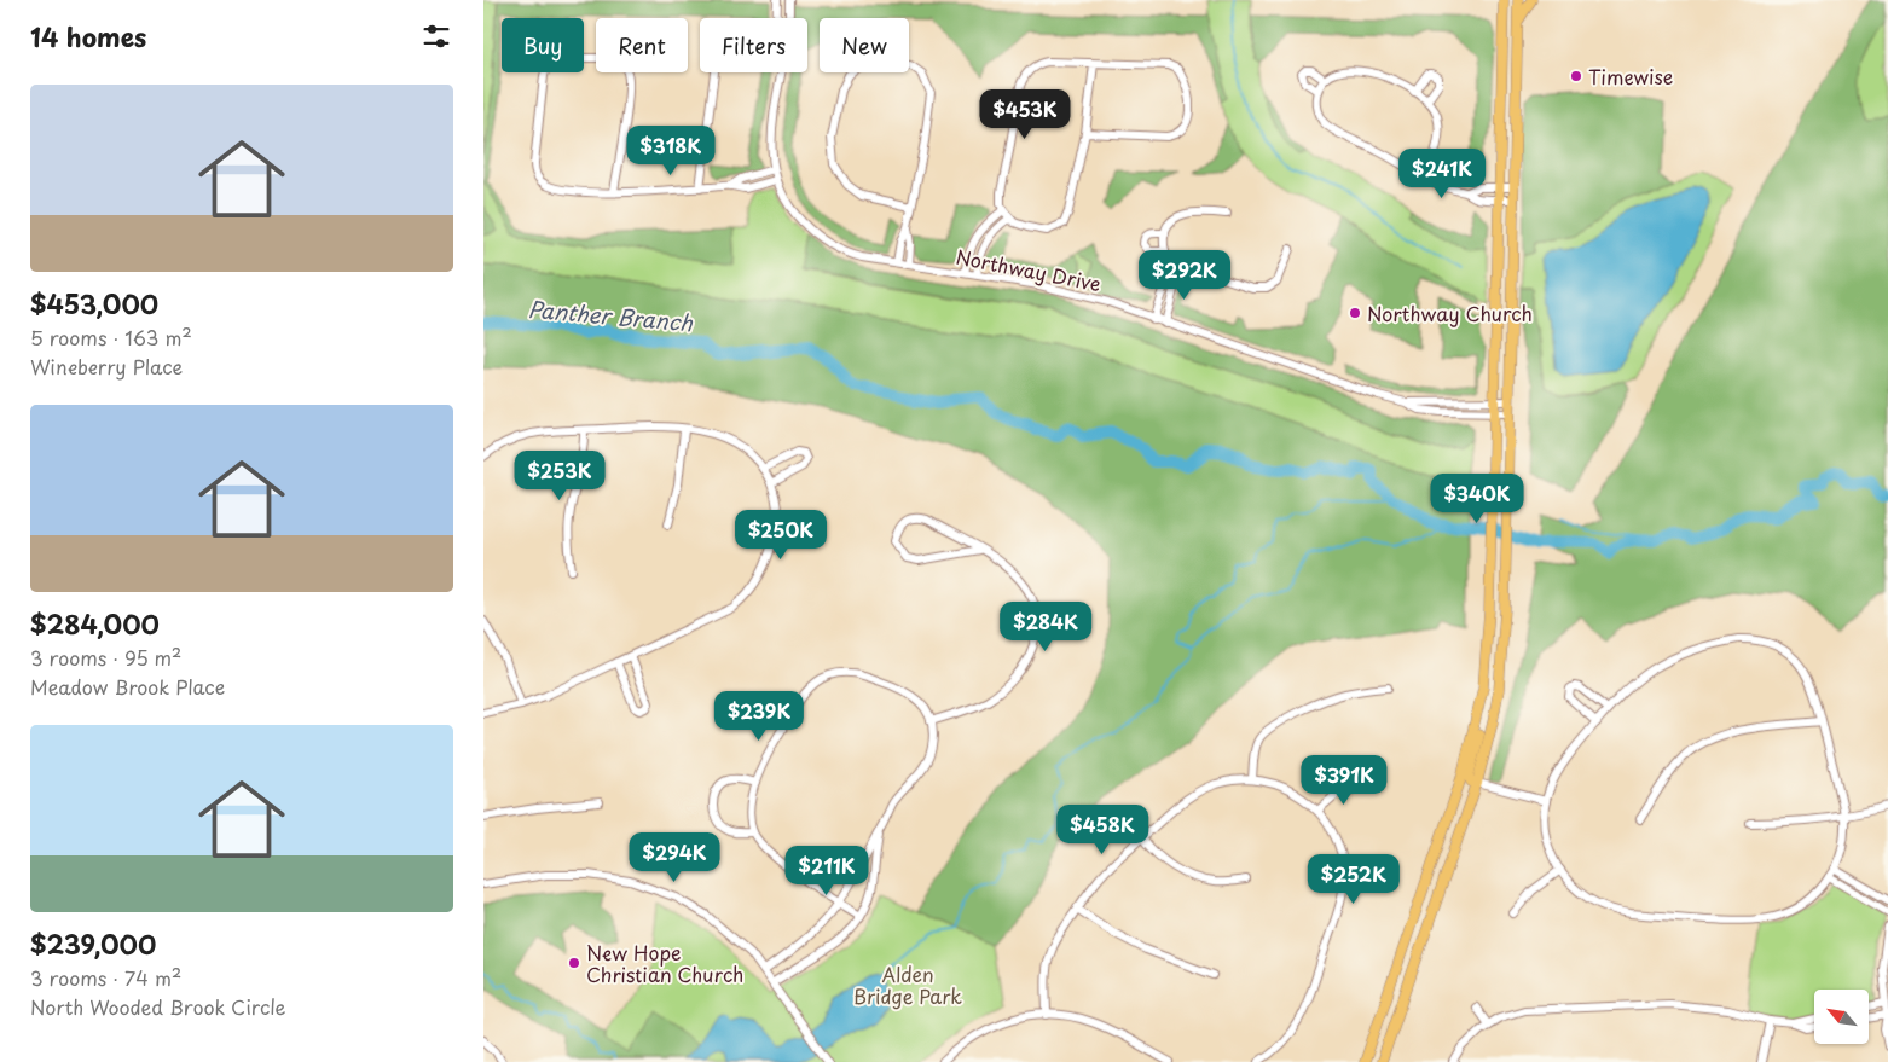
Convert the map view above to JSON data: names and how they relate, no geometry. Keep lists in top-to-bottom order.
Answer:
{
  "streets": {
    "street": ["Northway Drive"]
  },
  "water": ["Panther Branch"],
  "parks": ["Alden Bridge Park"],
  "places": ["Timewise", "Northway Church", "New Hope Christian Church"],
  "north": "top left",
  "page": {
    "heading": "14 homes",
    "chip": [
      "Buy",
      "Rent",
      "Filters",
      "New"
    ],
    "list": [
      {
        "name": "$453,000",
        "note": "5 rooms · 163 m² · Wineberry Place"
      },
      {
        "name": "$284,000",
        "note": "3 rooms · 95 m² · Meadow Brook Place"
      },
      {
        "name": "$239,000",
        "note": "3 rooms · 74 m² · North Wooded Brook Circle"
      }
    ],
    "price": [
      "$453K",
      "$318K",
      "$241K",
      "$292K",
      "$253K",
      "$340K",
      "$250K",
      "$284K",
      "$239K",
      "$391K",
      "$458K",
      "$294K",
      "$211K",
      "$252K"
    ]
  }
}
